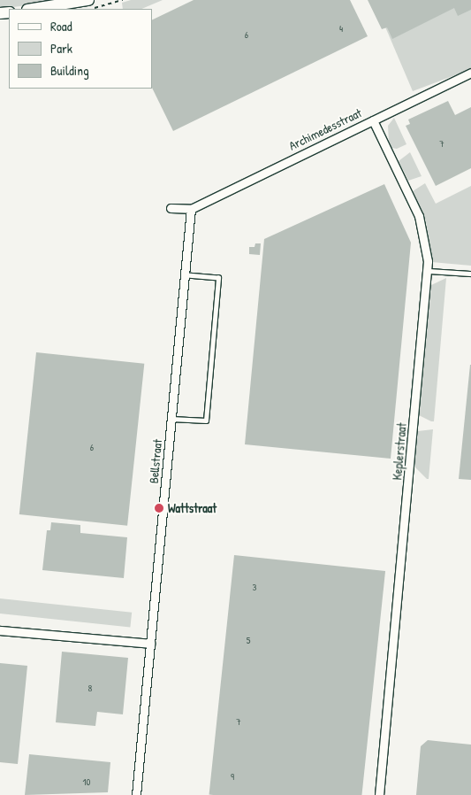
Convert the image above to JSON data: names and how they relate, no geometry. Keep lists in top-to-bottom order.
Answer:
{
  "streets": {
    "street": ["Archimedesstraat", "Keplerstraat", "Bellstraat"]
  },
  "crossings": [
    ["Archimedesstraat", "Keplerstraat"],
    ["Archimedesstraat", "Bellstraat"]
  ],
  "places": ["Wattstraat"],
  "house_numbers": [
    "4",
    "6",
    "7",
    "6",
    "3",
    "5",
    "8",
    "7",
    "9",
    "10"
  ],
  "legend": ["Road", "Park", "Building"]
}
